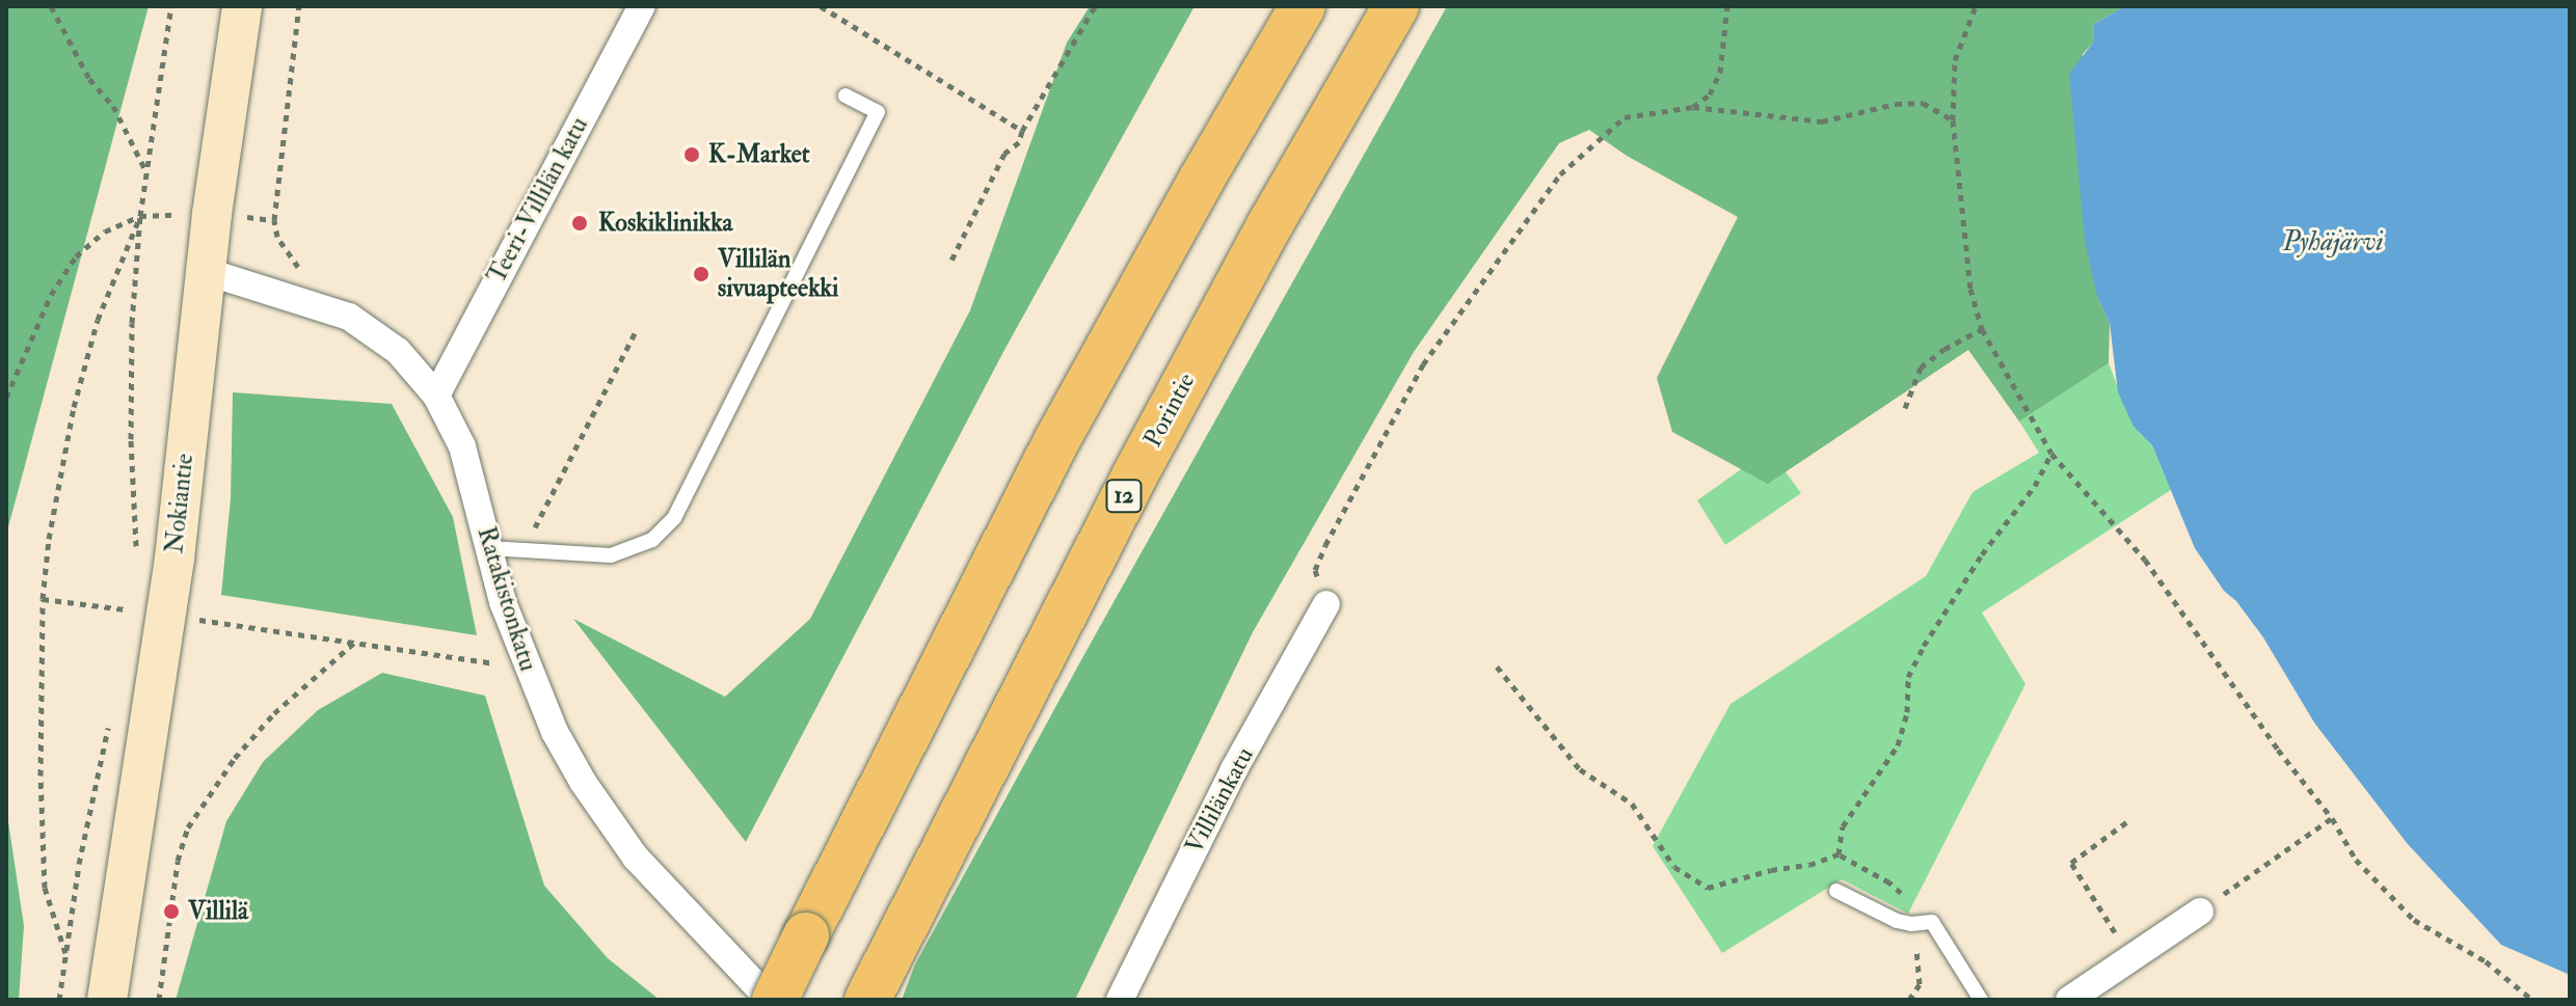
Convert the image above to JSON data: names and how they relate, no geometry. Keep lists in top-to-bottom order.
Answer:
{
  "streets": {
    "highway": ["Porintie", "12"],
    "main road": ["Nokiantie"],
    "street": ["Teeri-Villilän katu", "Ratakistonkatu", "Villilänkatu"]
  },
  "crossings": [
    ["Teeri-Villilän katu", "Ratakistonkatu"],
    ["Nokiantie", "Ratakistonkatu"]
  ],
  "water": ["Pyhäjärvi"],
  "places": [
    "K-Market",
    "Koskiklinikka",
    "Villilän sivuapteekki",
    "Villilä"
  ]
}
